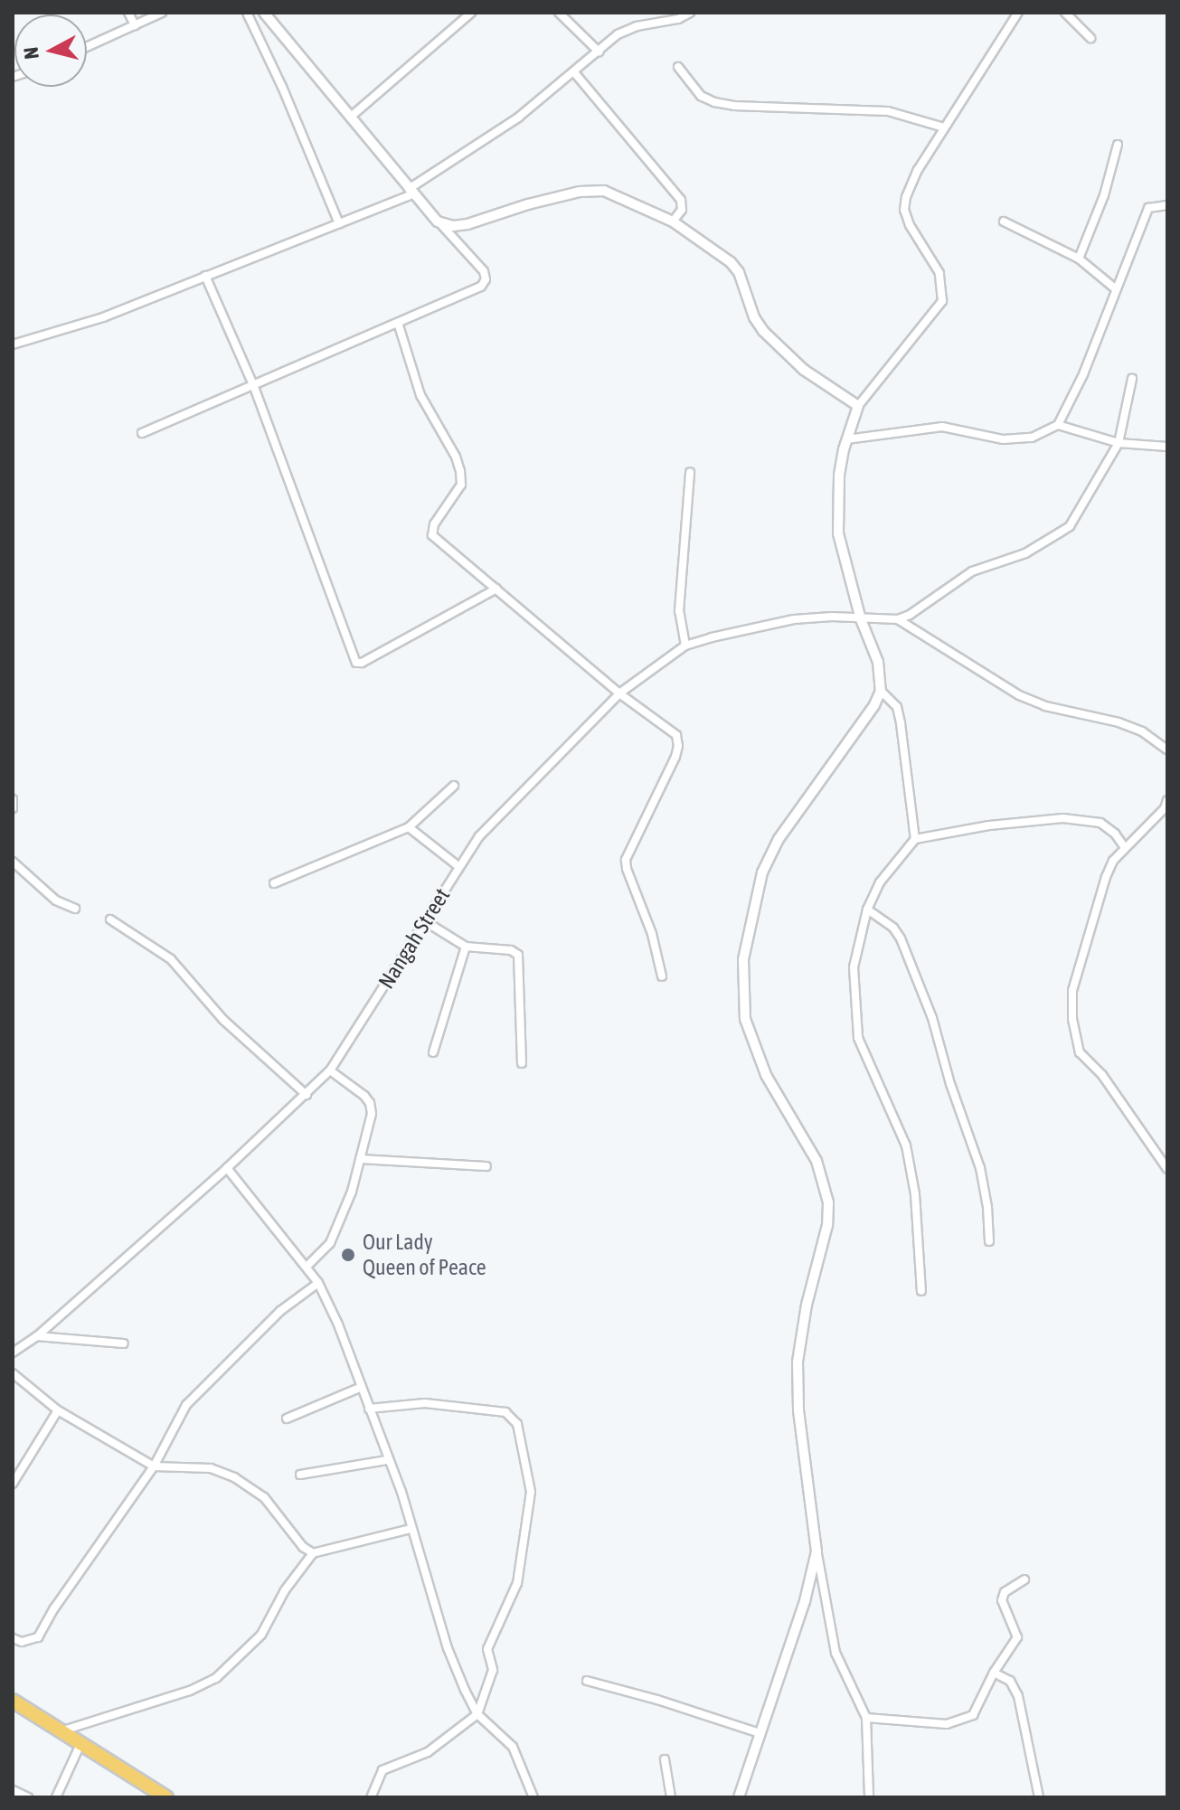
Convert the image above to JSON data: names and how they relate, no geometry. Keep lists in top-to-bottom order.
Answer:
{
  "streets": {
    "street": ["Nangah Street"]
  },
  "places": ["Our Lady Queen of Peace"],
  "north": "left"
}
